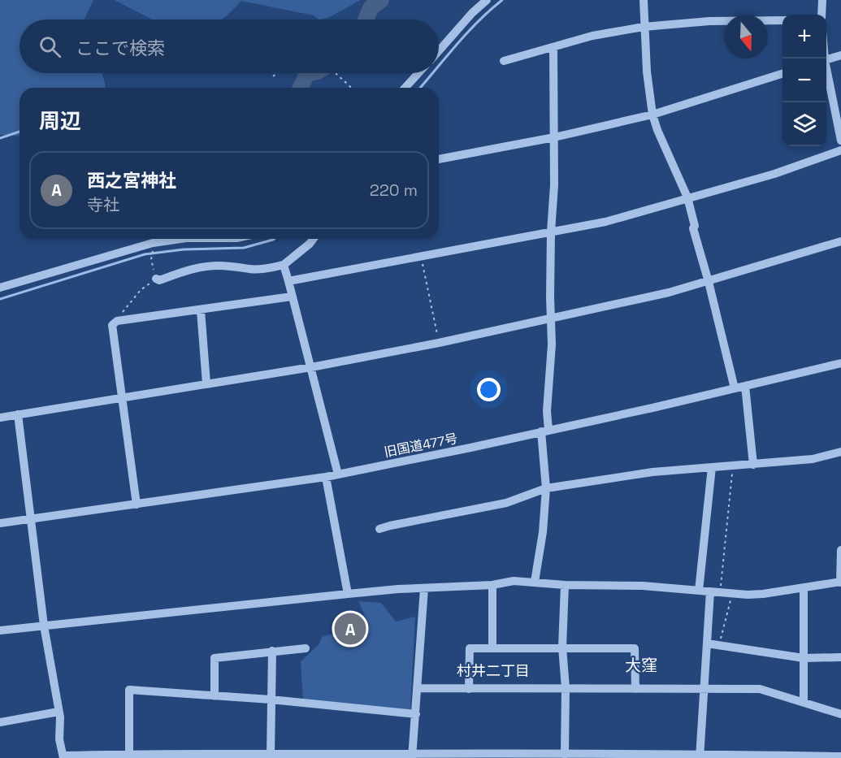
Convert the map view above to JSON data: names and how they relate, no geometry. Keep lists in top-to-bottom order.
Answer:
{
  "streets": {
    "street": ["旧国道477号"]
  },
  "districts": ["大窪", "村井二丁目"],
  "north": "bottom",
  "page": {
    "map_buttons": ["+", "−"],
    "search": "ここで検索",
    "heading": "周辺",
    "list": [
      {
        "mark": "A",
        "name": "西之宮神社",
        "note": "寺社",
        "value": "220 m"
      }
    ],
    "pins": "A"
  }
}
